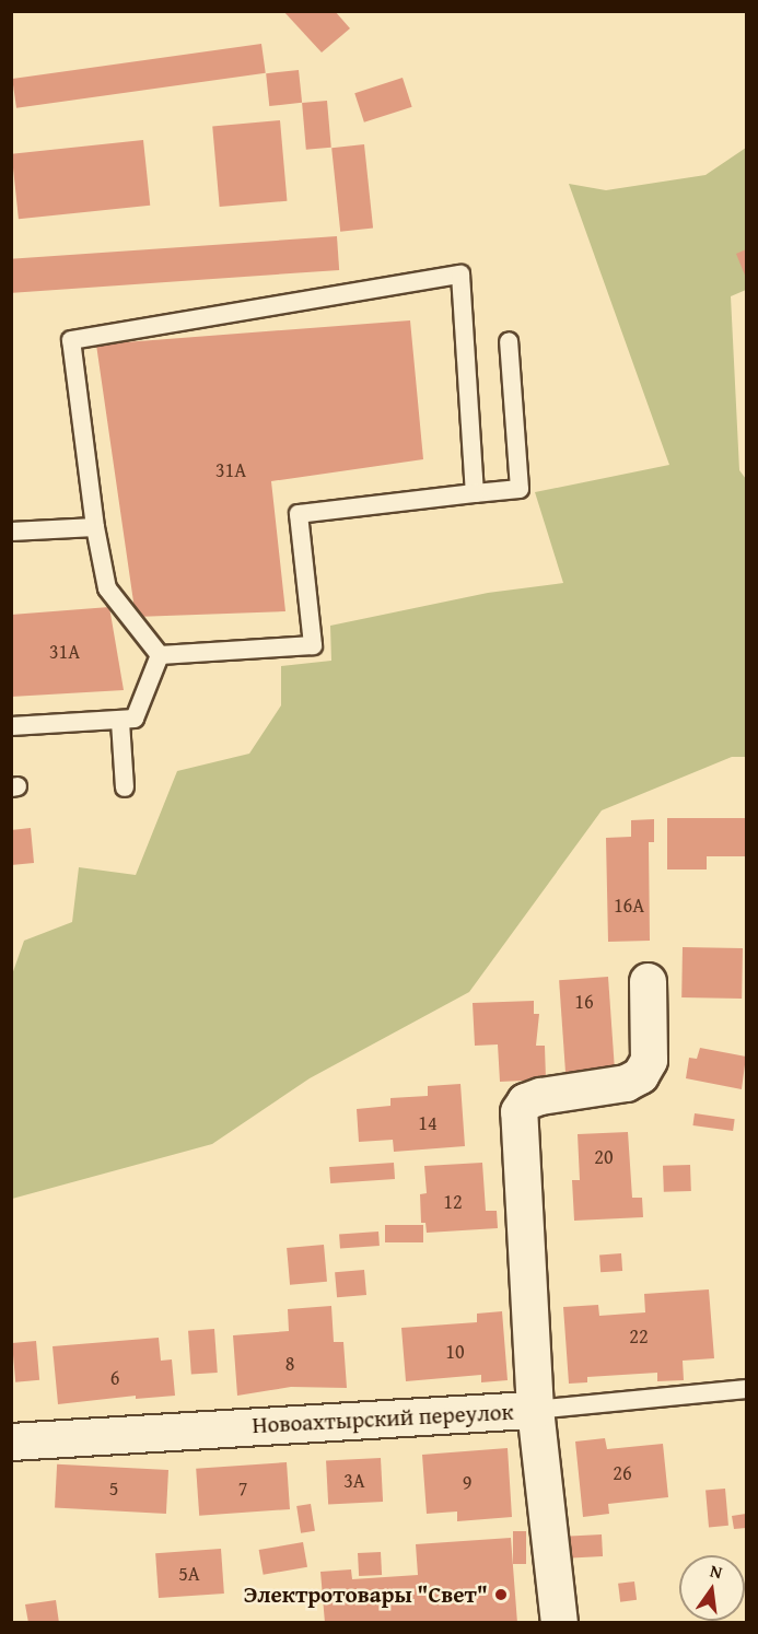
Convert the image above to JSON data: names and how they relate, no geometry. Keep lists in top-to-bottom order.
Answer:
{
  "streets": {
    "street": ["Новоахтырский переулок"]
  },
  "places": ["Электротовары \"Свет\""],
  "house_numbers": [
    "31А",
    "31А",
    "16А",
    "16",
    "14",
    "20",
    "12",
    "22",
    "10",
    "8",
    "6",
    "26",
    "3А",
    "9",
    "5",
    "7",
    "5А"
  ],
  "north": "top"
}
